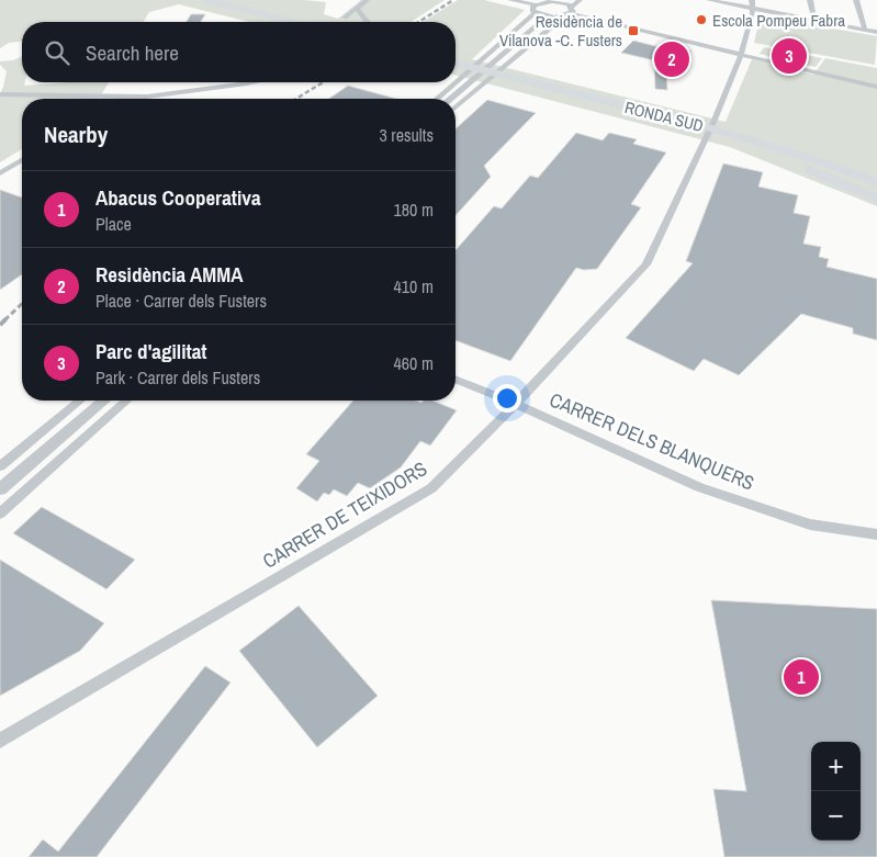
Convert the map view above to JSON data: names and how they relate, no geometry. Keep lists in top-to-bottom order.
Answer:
{
  "streets": {
    "highway": ["RONDA SUD"],
    "street": ["CARRER DELS BLANQUERS", "CARRER DE TEIXIDORS"]
  },
  "crossings": [
    ["RONDA SUD", "CARRER DE TEIXIDORS"],
    ["CARRER DELS BLANQUERS", "CARRER DE TEIXIDORS"]
  ],
  "places": {
    "other": ["Escola Pompeu Fabra"],
    "transit": ["Residència de Vilanova -C. Fusters"]
  },
  "page": {
    "search": "Search here",
    "pins": ["3", "2", "1"],
    "heading": ["Nearby", "3 results"],
    "list": [
      {
        "mark": "1",
        "name": "Abacus Cooperativa",
        "note": "Place",
        "value": "180 m"
      },
      {
        "mark": "2",
        "name": "Residència AMMA",
        "note": "Place · Carrer dels Fusters",
        "value": "410 m"
      },
      {
        "mark": "3",
        "name": "Parc d'agilitat",
        "note": "Park · Carrer dels Fusters",
        "value": "460 m"
      }
    ],
    "map_buttons": ["+", "−"]
  }
}
